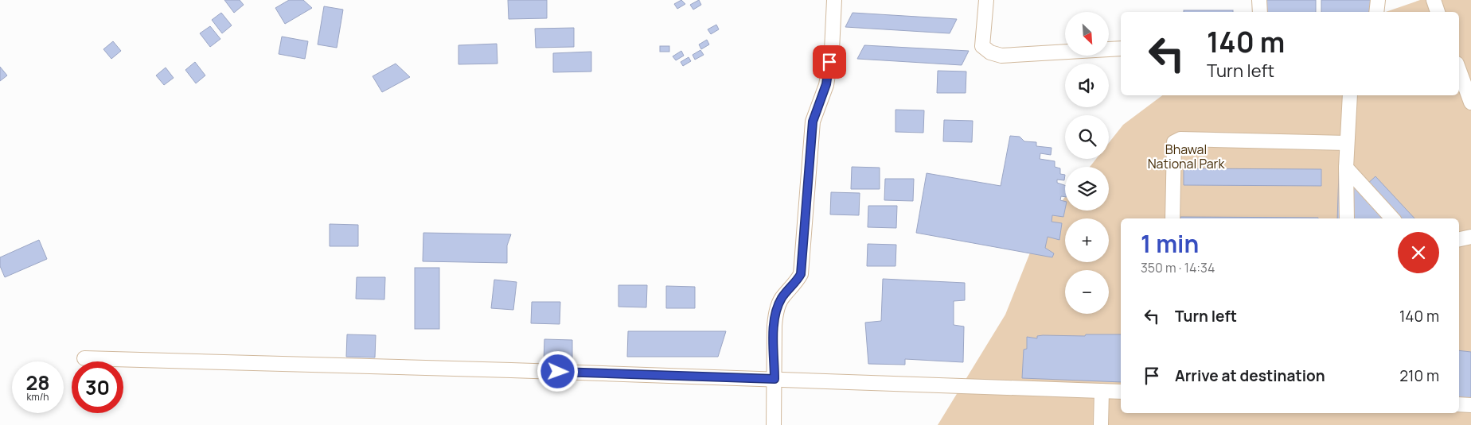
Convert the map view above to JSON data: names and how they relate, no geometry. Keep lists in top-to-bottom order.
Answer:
{
  "parks": ["Bhawal National Park"],
  "north": "bottom right",
  "page": {
    "map_buttons": ["+", "−"],
    "turn": ["140 m", "Turn left"],
    "heading": ["1 min", "350 m · 14:34"],
    "list": [
      {
        "name": "Turn left",
        "value": "140 m"
      },
      {
        "name": "Arrive at destination",
        "value": "210 m"
      }
    ],
    "speed": "28 km/h",
    "limit": "30"
  }
}
